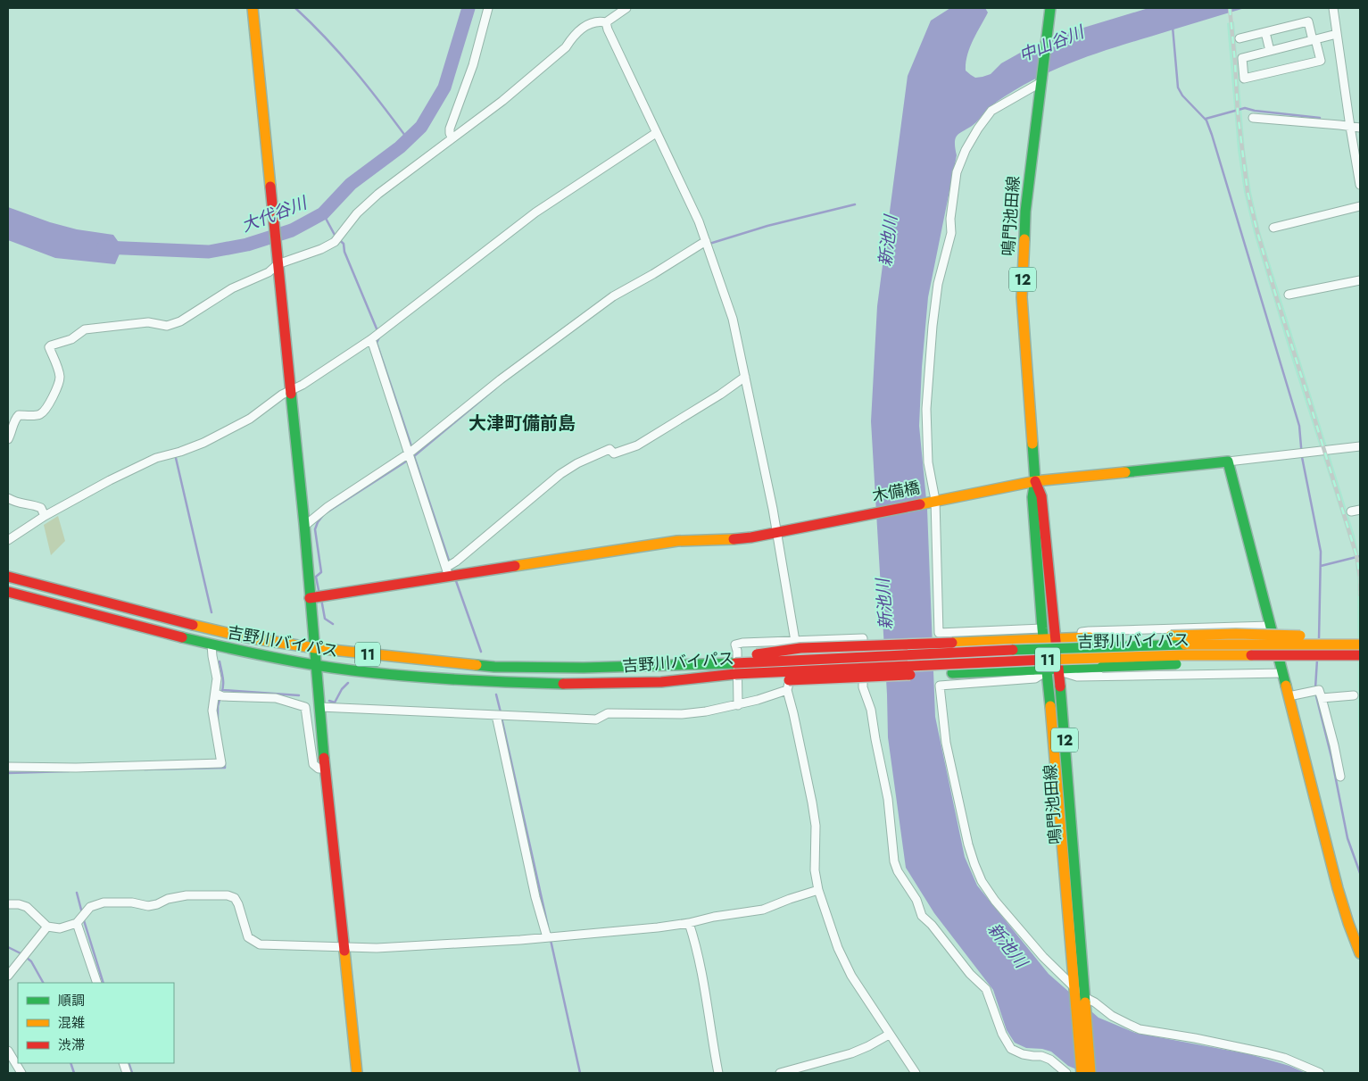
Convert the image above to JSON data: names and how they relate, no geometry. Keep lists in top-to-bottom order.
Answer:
{
  "streets": {
    "main road": [
      "鳴門池田線",
      "12",
      "木備橋",
      "吉野川バイパス",
      "11"
    ]
  },
  "crossings": [
    ["鳴門池田線", "木備橋"],
    ["鳴門池田線", "11"],
    ["吉野川バイパス", "11"]
  ],
  "districts": ["大津町備前島"],
  "water": ["中山谷川", "大代谷川", "新池川"],
  "legend": ["順調", "混雑", "渋滞"]
}
